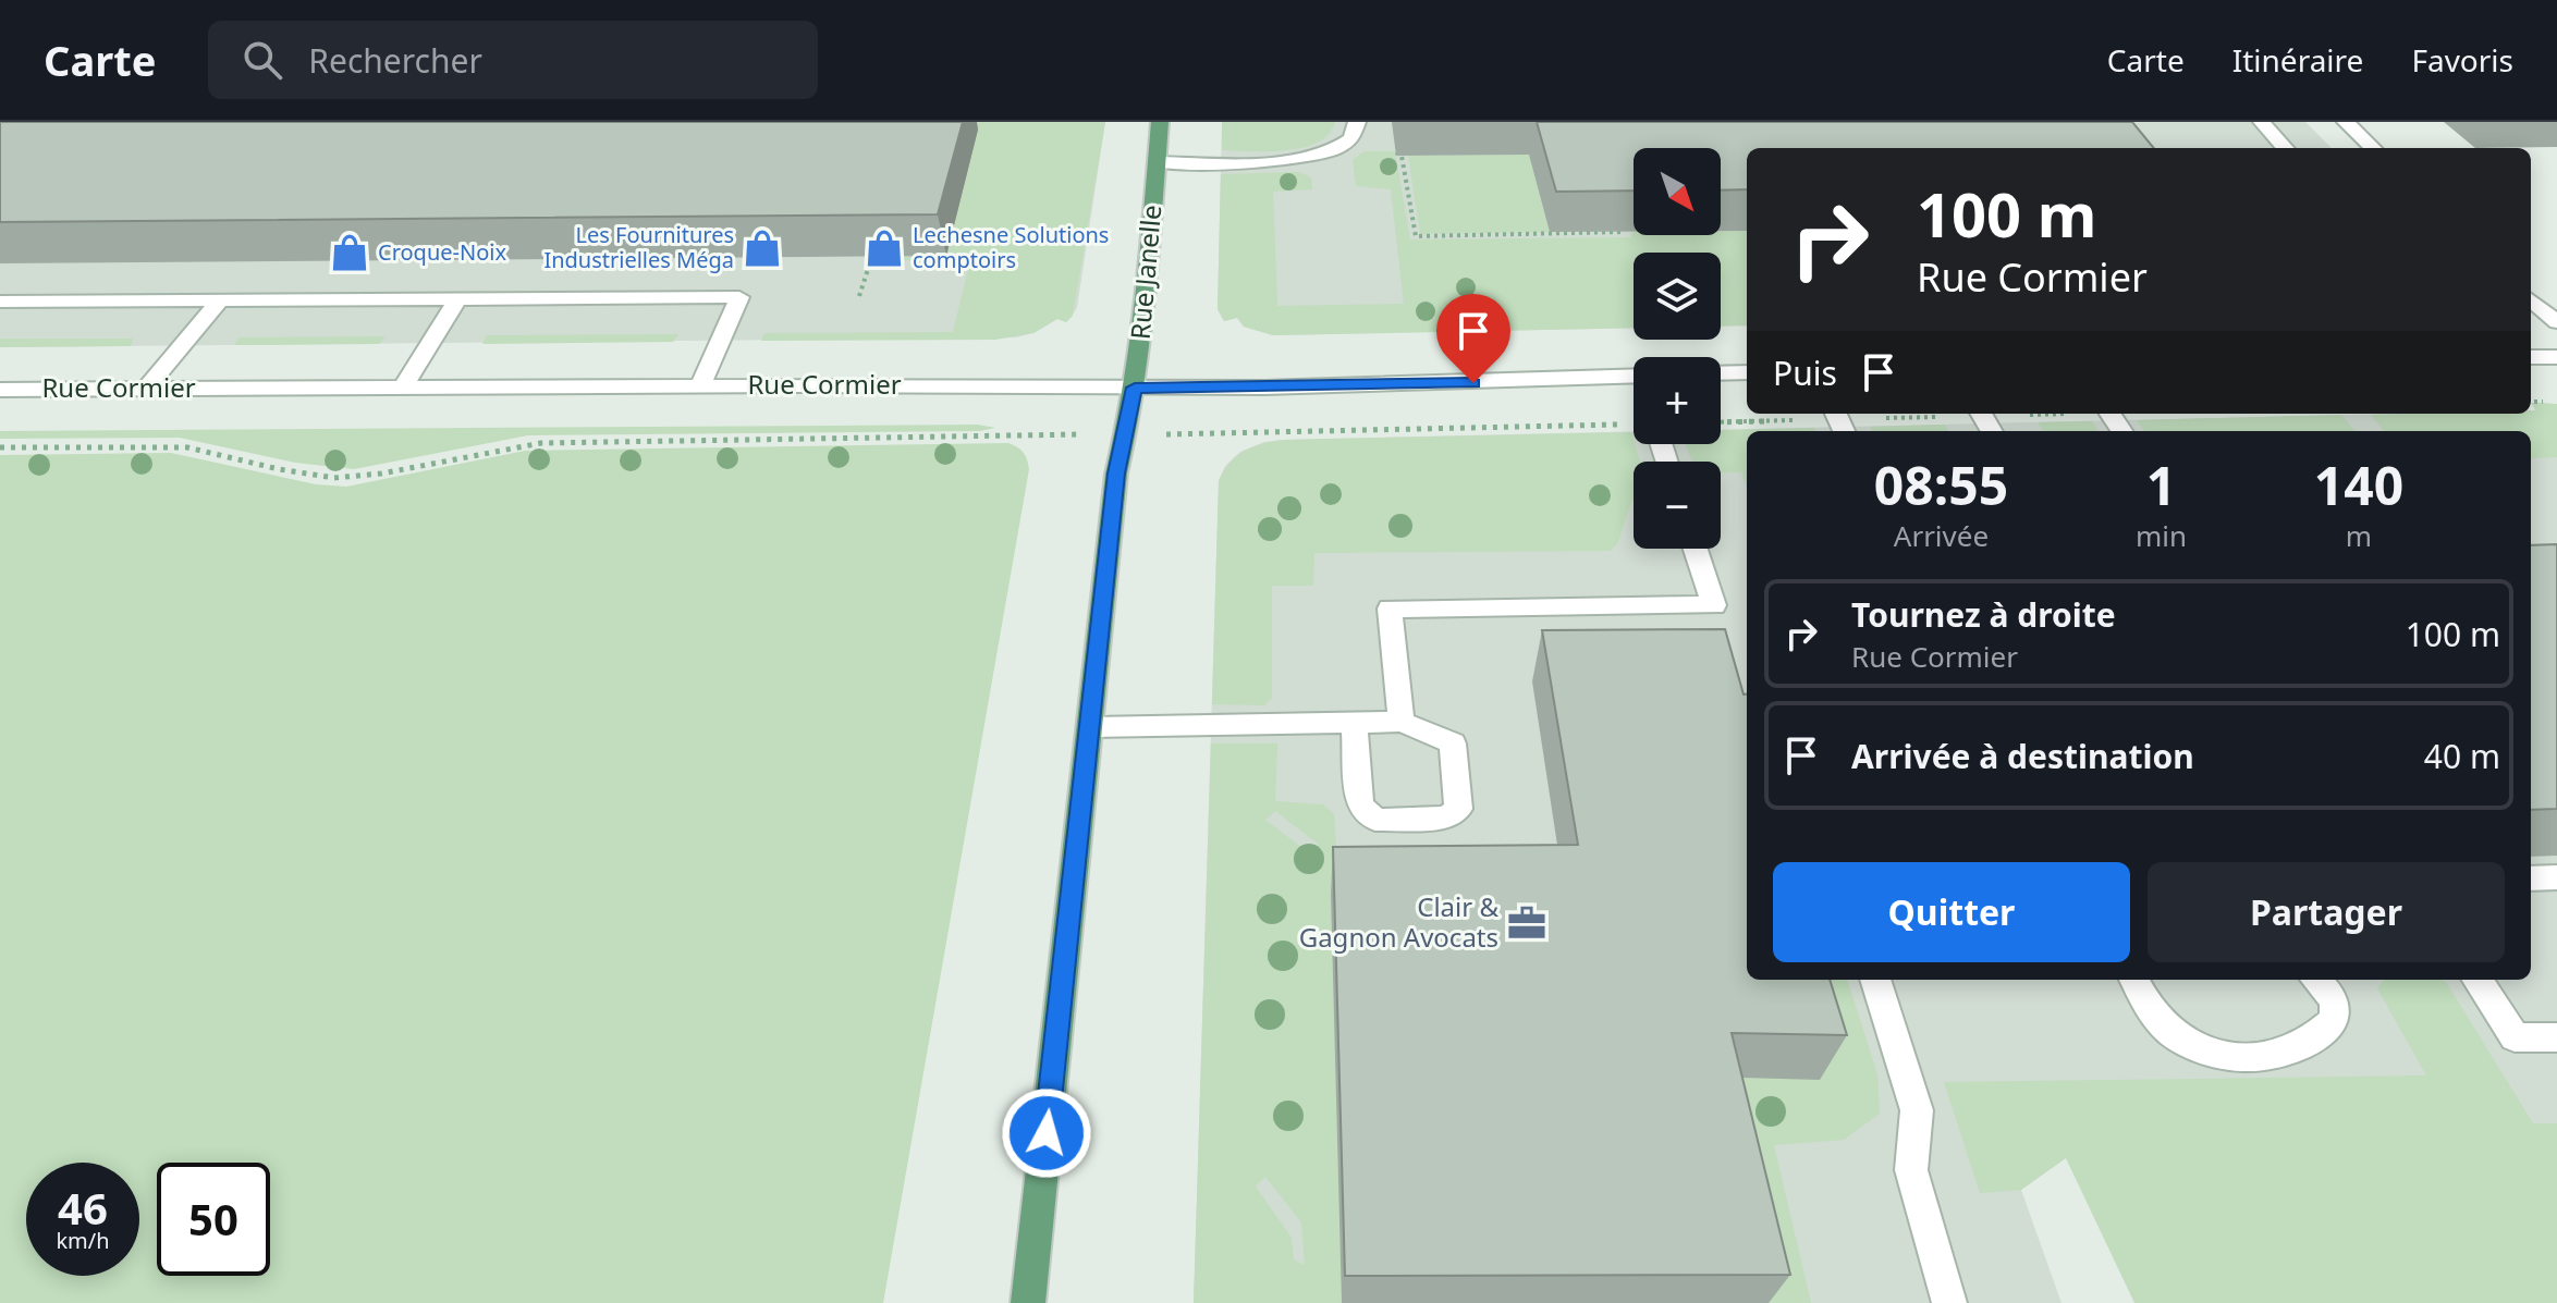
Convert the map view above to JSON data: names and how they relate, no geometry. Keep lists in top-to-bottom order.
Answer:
{
  "streets": {
    "main road": ["Rue Janelle"],
    "street": ["Rue Cormier"]
  },
  "crossings": [
    ["Rue Janelle", "Rue Cormier"]
  ],
  "places": {
    "shop": ["Les Fournitures Industrielles Méga", "Lechesne Solutions comptoirs", "Croque-Noix"],
    "office": ["Clair & Gagnon Avocats"]
  },
  "north": "bottom right",
  "page": {
    "header": "Carte",
    "search": "Rechercher",
    "nav": ["Carte", "Itinéraire", "Favoris"],
    "map_buttons": ["+", "−"],
    "turn": ["100 m", "Rue Cormier"],
    "then": "Puis",
    "eta": [
      "08:55",
      "Arrivée",
      "1",
      "min",
      "140",
      "m"
    ],
    "list": [
      {
        "name": "Tournez à droite",
        "note": "Rue Cormier",
        "value": "100 m"
      },
      {
        "name": "Arrivée à destination",
        "value": "40 m"
      }
    ],
    "buttons": ["Quitter", "Partager"],
    "speed": "46 km/h",
    "limit": "50"
  }
}
